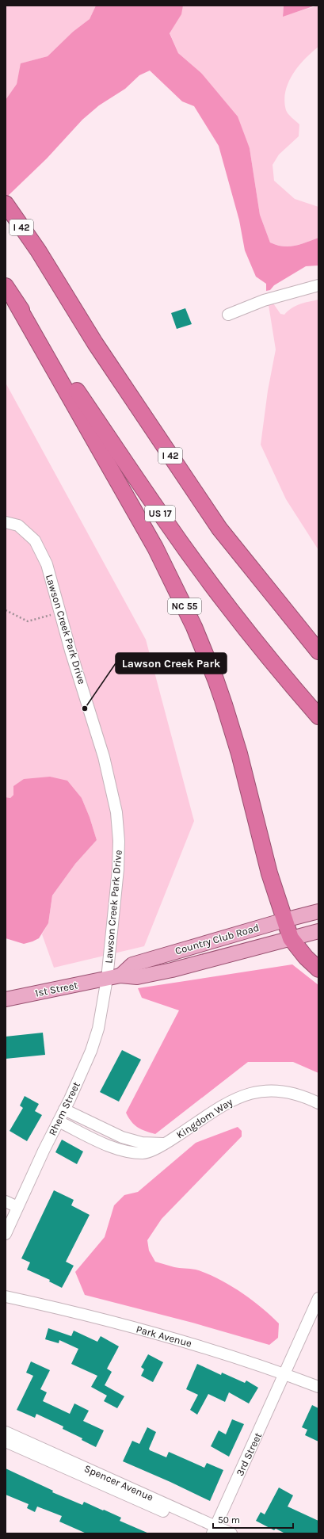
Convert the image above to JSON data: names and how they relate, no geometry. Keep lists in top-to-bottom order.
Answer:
{
  "streets": {
    "highway": ["I 42", "US 17", "NC 55"],
    "main road": ["Country Club Road", "1st Street"],
    "street": [
      "Lawson Creek Park Drive",
      "Rhem Street",
      "Kingdom Way",
      "Park Avenue",
      "3rd Street",
      "Spencer Avenue"
    ]
  },
  "crossings": [
    ["US 17", "NC 55"],
    ["NC 55", "Country Club Road"],
    ["Lawson Creek Park Drive", "Country Club Road"],
    ["Lawson Creek Park Drive", "1st Street"],
    ["Lawson Creek Park Drive", "Rhem Street"],
    ["Country Club Road", "1st Street"],
    ["Country Club Road", "Rhem Street"],
    ["1st Street", "Rhem Street"],
    ["Rhem Street", "Kingdom Way"],
    ["Park Avenue", "3rd Street"],
    ["3rd Street", "Spencer Avenue"]
  ],
  "places": ["Lawson Creek Park"],
  "scale_bar": "50 m"
}
